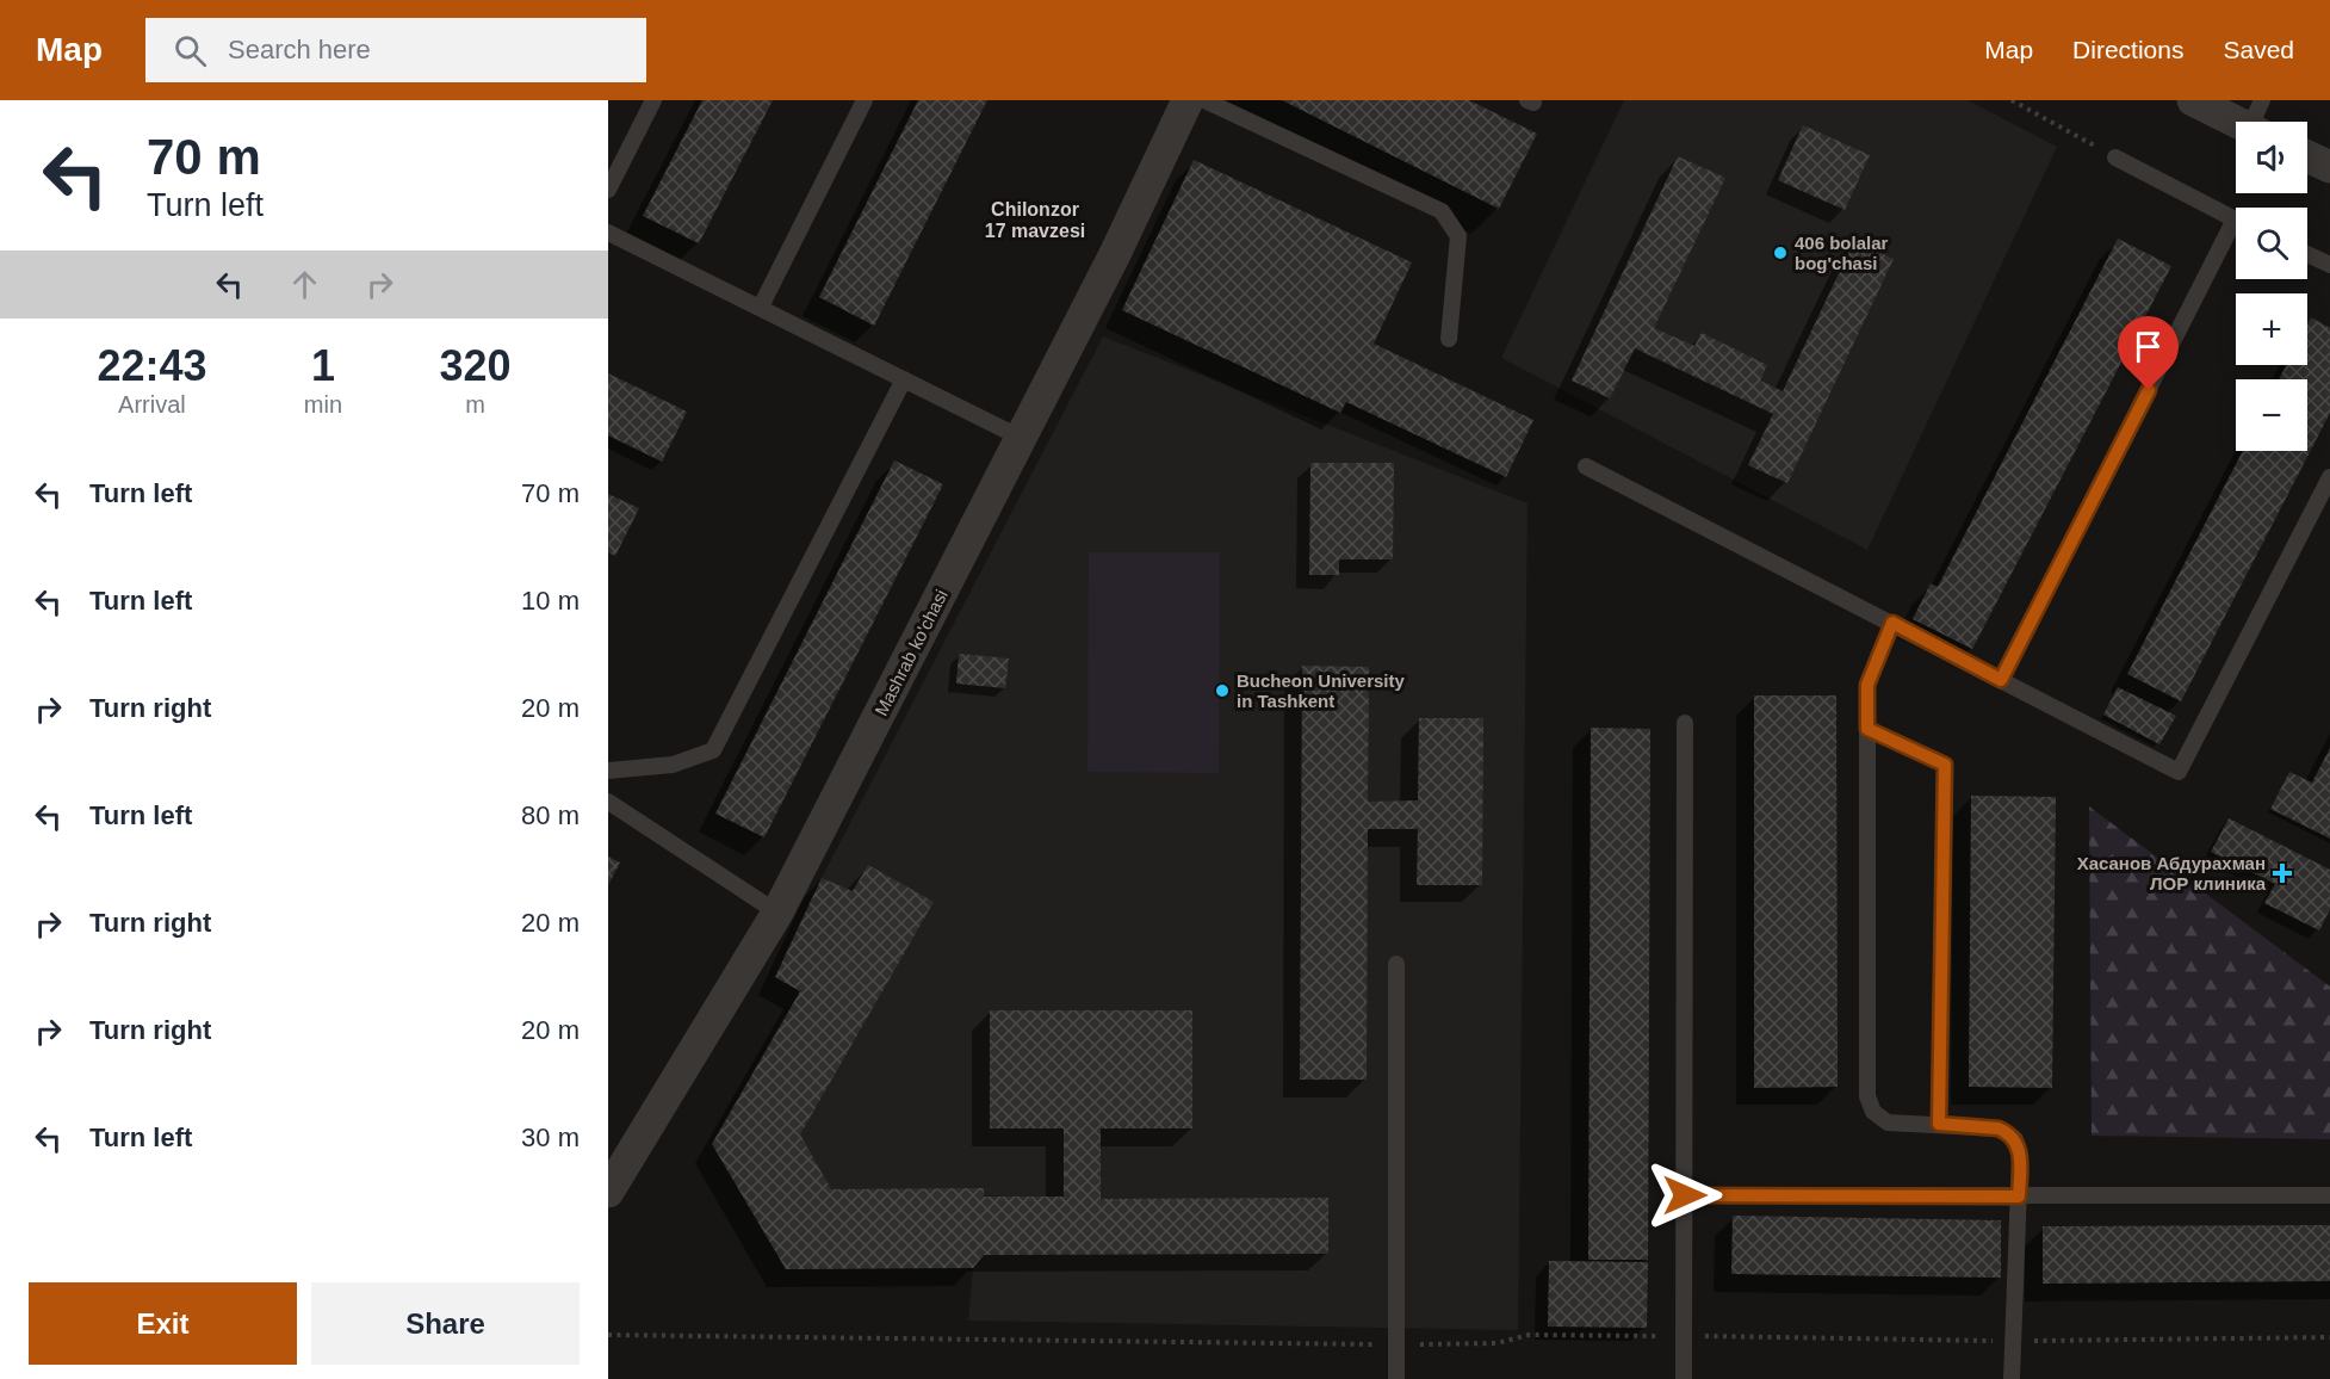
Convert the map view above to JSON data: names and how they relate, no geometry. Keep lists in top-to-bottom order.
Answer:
{
  "streets": {
    "street": ["Mashrab ko'chasi"]
  },
  "districts": ["Chilonzor 17 mavzesi"],
  "places": {
    "other": ["406 bolalar bog'chasi", "Bucheon University in Tashkent"],
    "health": ["Хасанов Абдурахман ЛОР клиника"]
  },
  "page": {
    "header": "Map",
    "search": "Search here",
    "nav": ["Map", "Directions", "Saved"],
    "turn": ["70 m", "Turn left"],
    "map_buttons": ["+", "−"],
    "eta": [
      "22:43",
      "Arrival",
      "1",
      "min",
      "320",
      "m"
    ],
    "list": [
      {
        "name": "Turn left",
        "value": "70 m"
      },
      {
        "name": "Turn left",
        "value": "10 m"
      },
      {
        "name": "Turn right",
        "value": "20 m"
      },
      {
        "name": "Turn left",
        "value": "80 m"
      },
      {
        "name": "Turn right",
        "value": "20 m"
      },
      {
        "name": "Turn right",
        "value": "20 m"
      },
      {
        "name": "Turn left",
        "value": "30 m"
      }
    ],
    "buttons": ["Exit", "Share"]
  }
}
